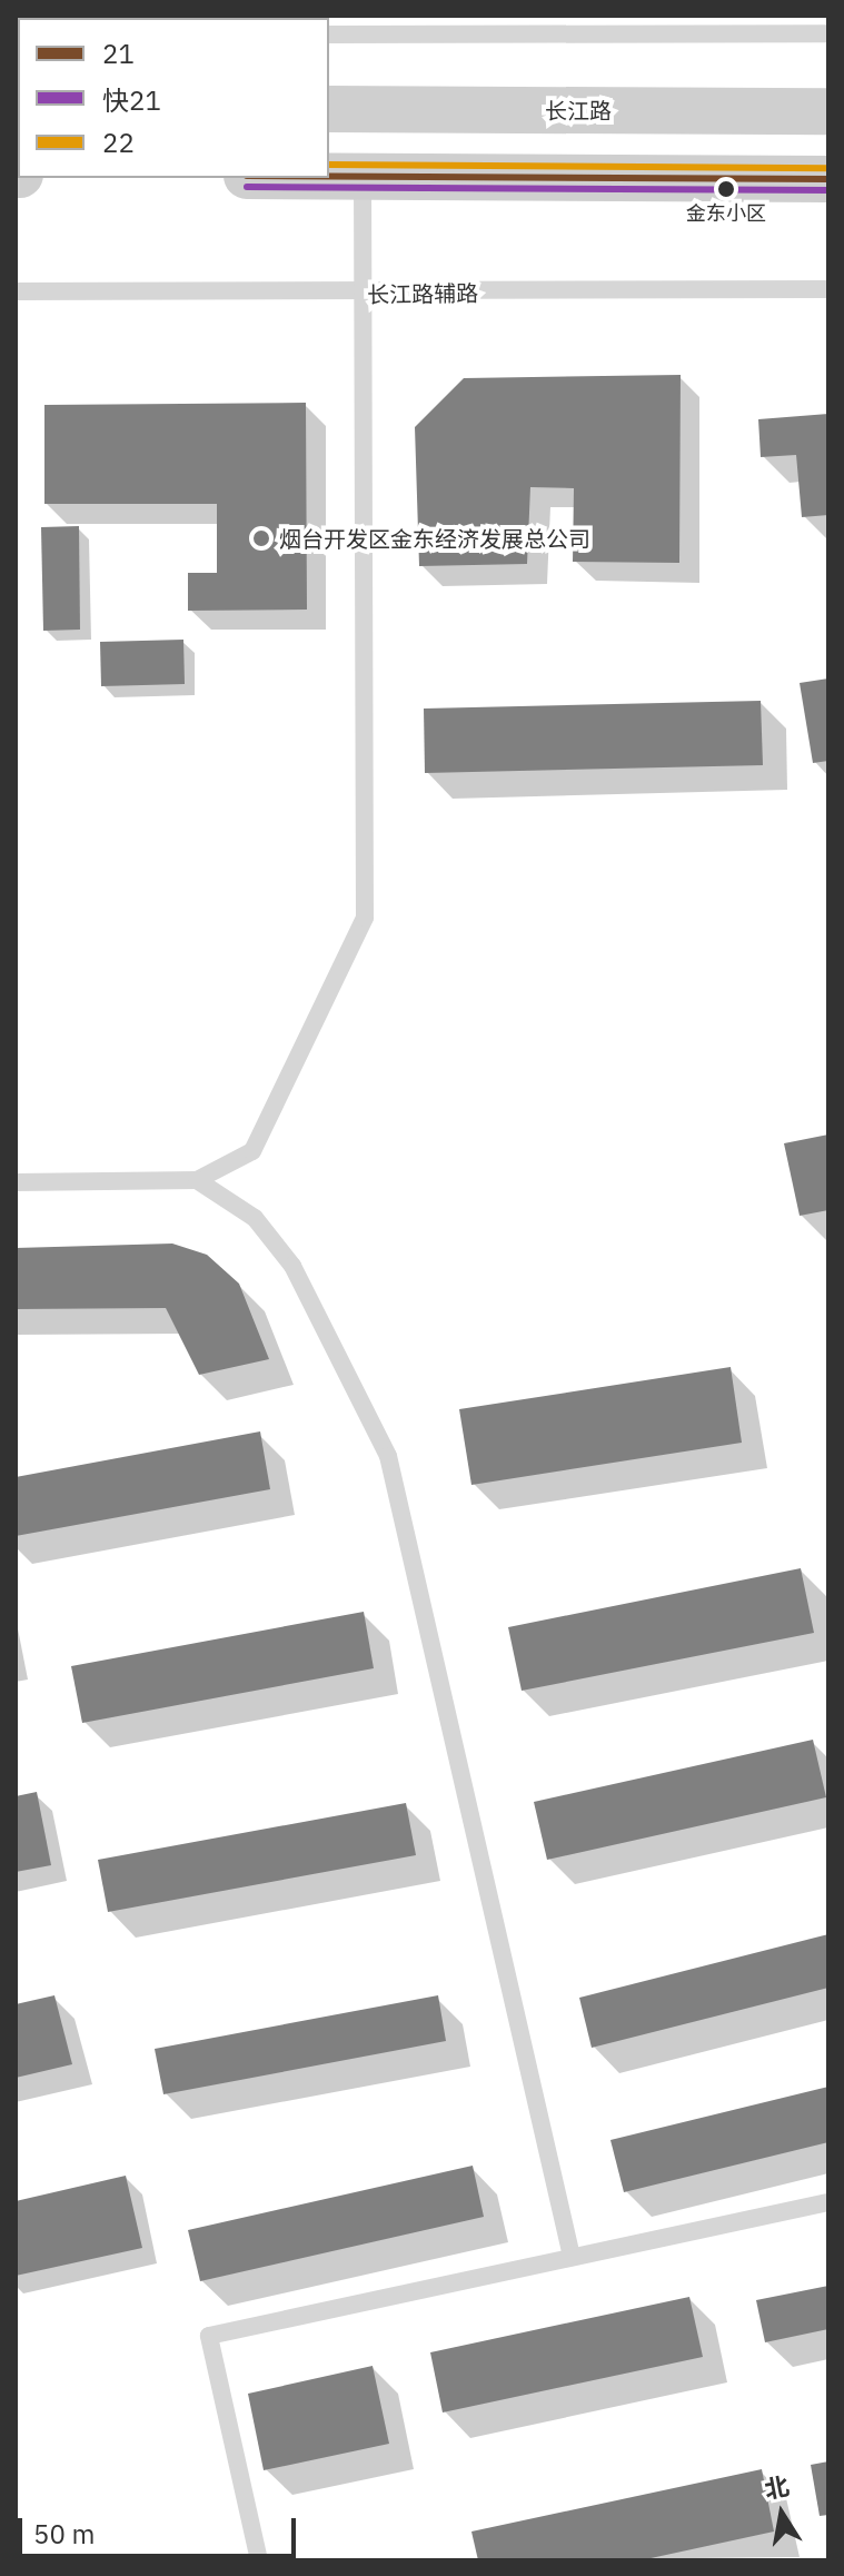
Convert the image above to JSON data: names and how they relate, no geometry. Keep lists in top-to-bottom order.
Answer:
{
  "streets": {
    "main road": ["长江路"],
    "lane": ["长江路辅路"]
  },
  "places": ["金东小区", "烟台开发区金东经济发展总公司"],
  "lines": ["transit line 22", "transit line 21", "transit line 快21"],
  "legend": ["21", "快21", "22"],
  "scale_bar": "50 m",
  "north": "top"
}
